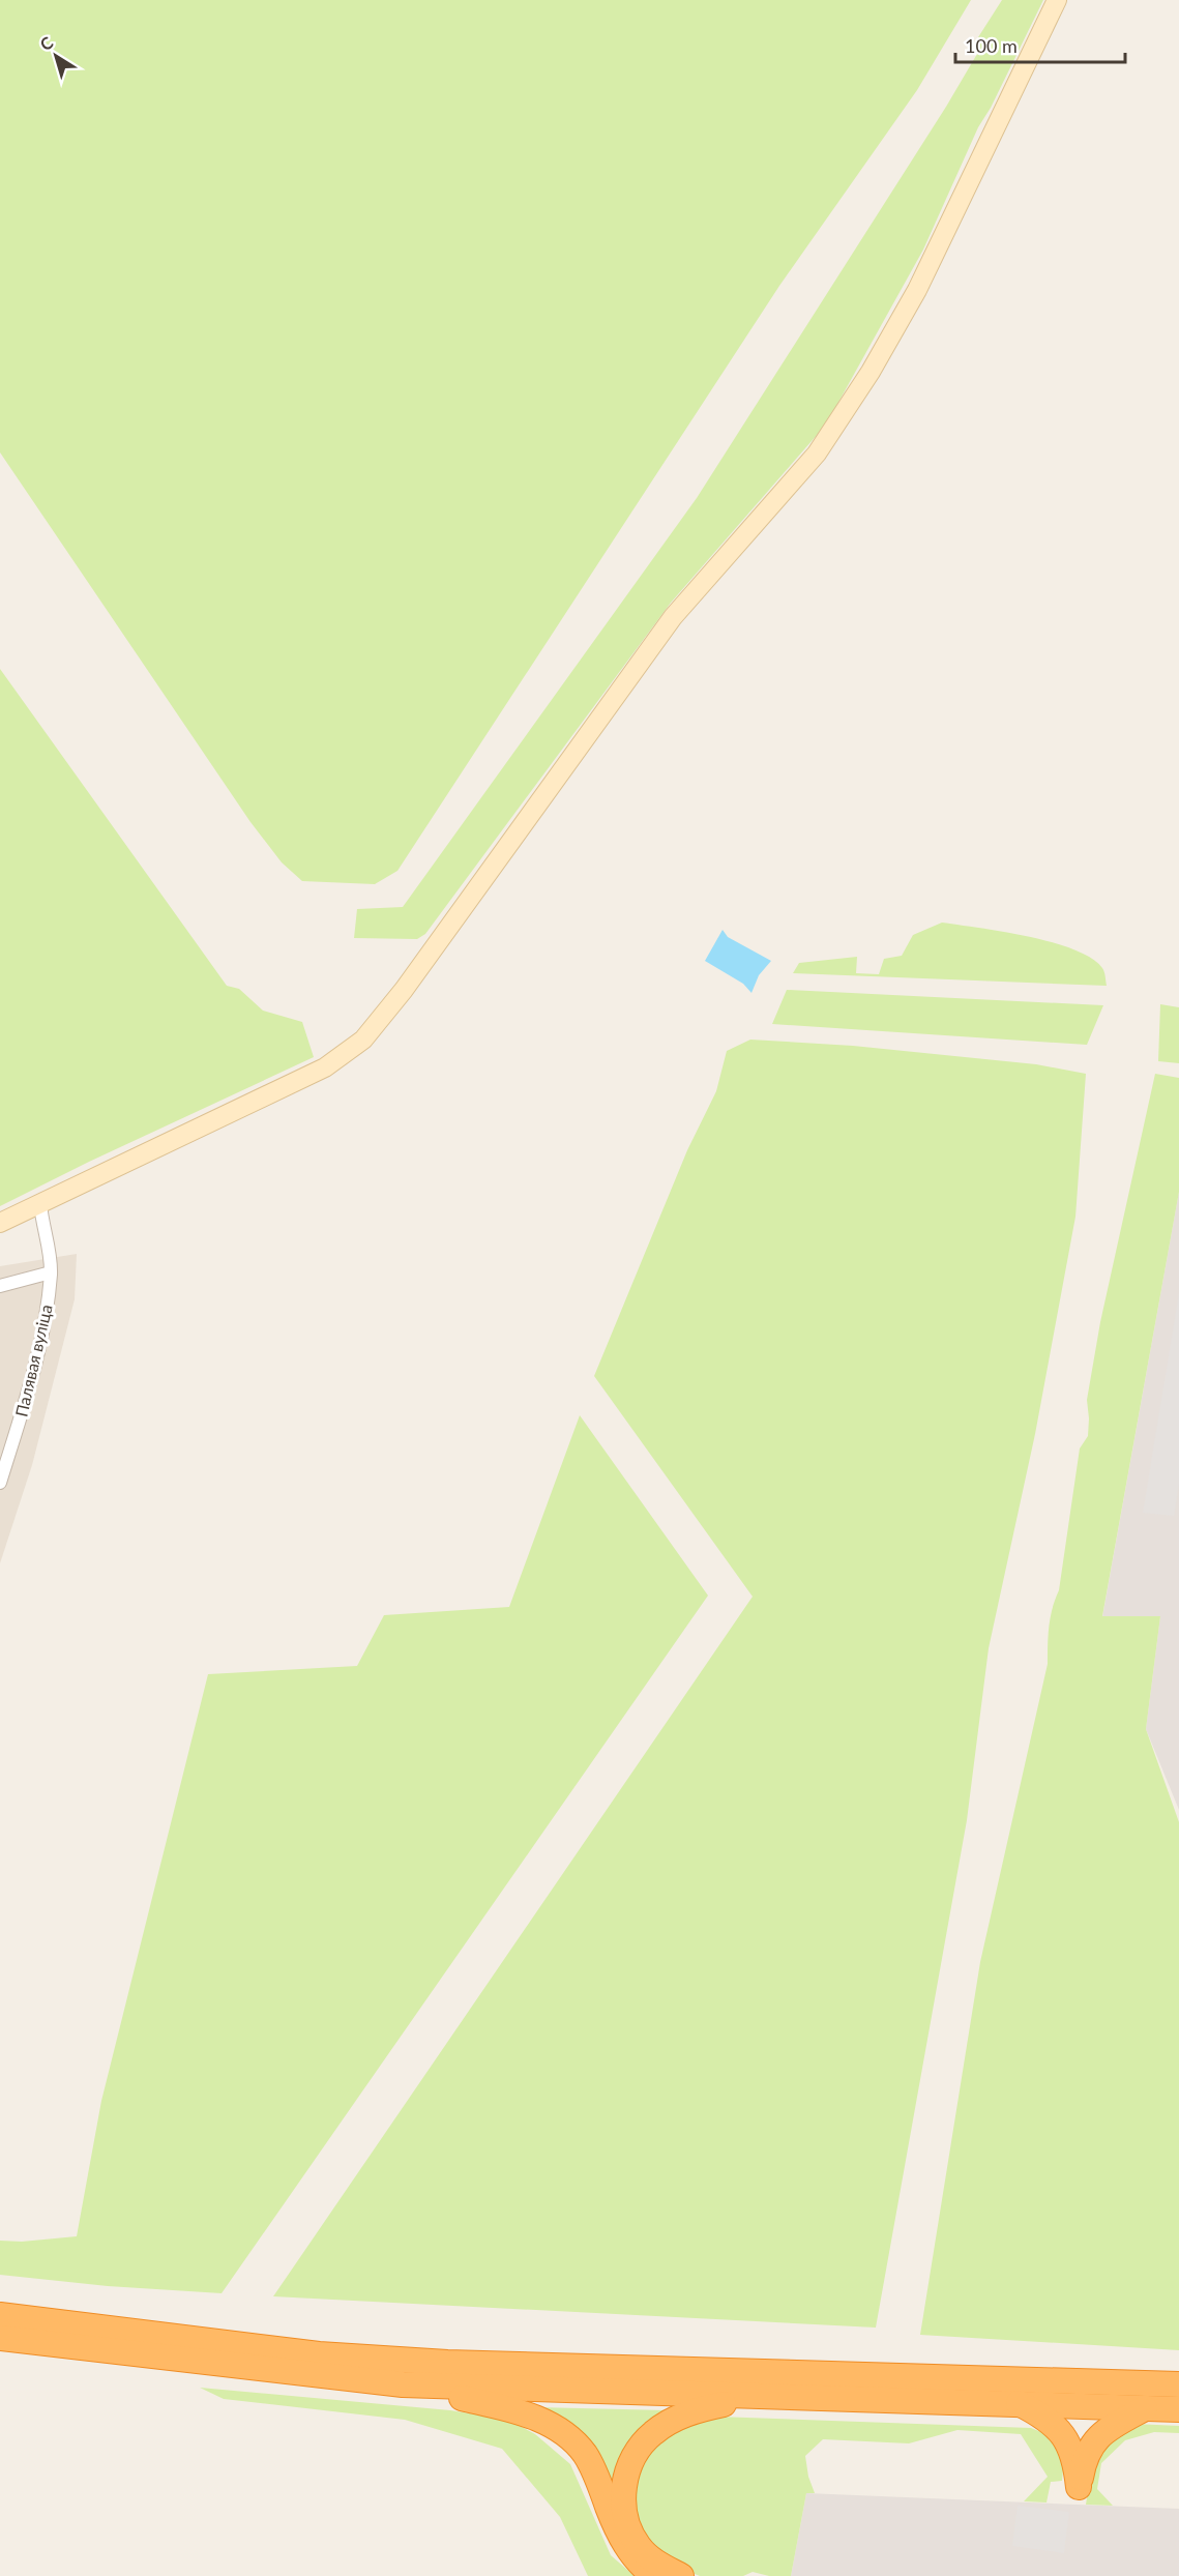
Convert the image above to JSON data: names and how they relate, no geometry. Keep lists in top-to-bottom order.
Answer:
{
  "streets": {
    "street": ["Палявая вуліца"]
  },
  "scale_bar": "100 m",
  "north": "top left"
}
